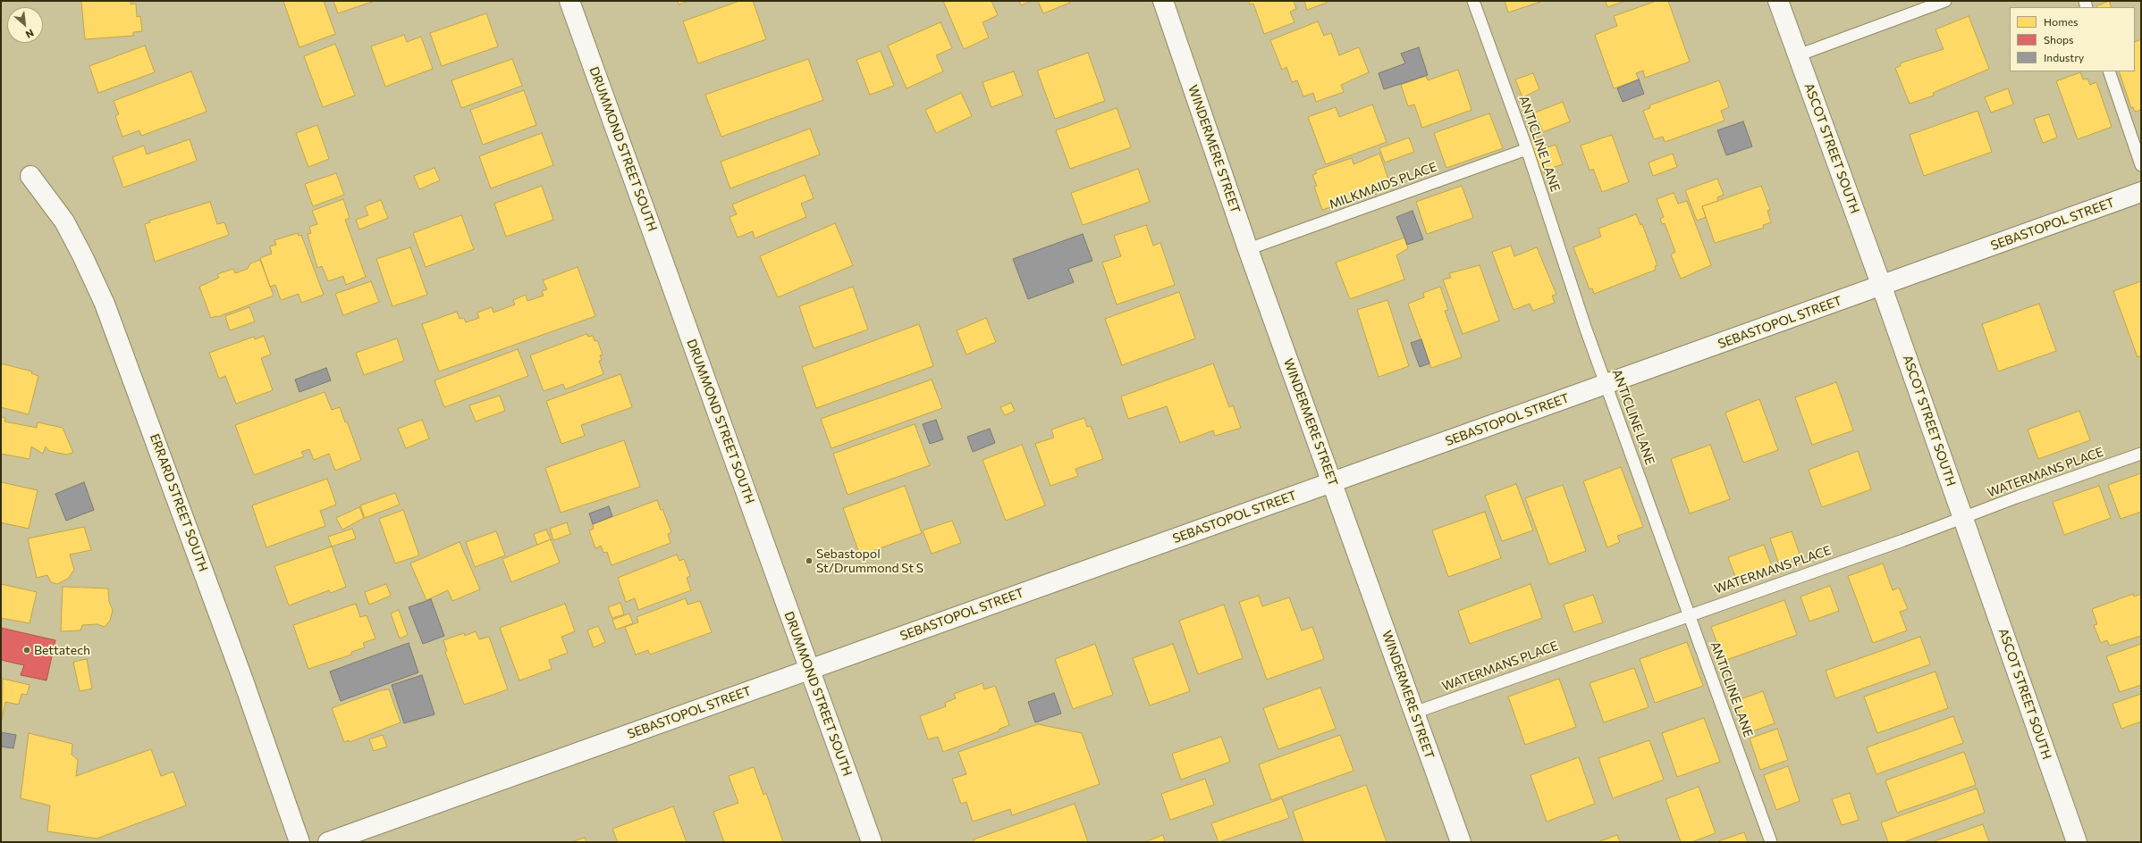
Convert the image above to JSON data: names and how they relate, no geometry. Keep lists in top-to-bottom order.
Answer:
{
  "streets": {
    "street": [
      "ASCOT STREET SOUTH",
      "DRUMMOND STREET SOUTH",
      "WINDERMERE STREET",
      "SEBASTOPOL STREET",
      "ERRARD STREET SOUTH"
    ],
    "lane": ["ANTICLINE LANE", "MILKMAIDS PLACE", "WATERMANS PLACE"]
  },
  "crossings": [
    ["ANTICLINE LANE", "MILKMAIDS PLACE"],
    ["ANTICLINE LANE", "SEBASTOPOL STREET"],
    ["ANTICLINE LANE", "WATERMANS PLACE"],
    ["ASCOT STREET SOUTH", "SEBASTOPOL STREET"],
    ["ASCOT STREET SOUTH", "WATERMANS PLACE"],
    ["DRUMMOND STREET SOUTH", "SEBASTOPOL STREET"],
    ["WINDERMERE STREET", "MILKMAIDS PLACE"],
    ["WINDERMERE STREET", "SEBASTOPOL STREET"],
    ["WINDERMERE STREET", "WATERMANS PLACE"]
  ],
  "places": ["Sebastopol St/Drummond St S", "Bettatech"],
  "legend": ["Homes", "Shops", "Industry"],
  "north": "bottom right"
}
